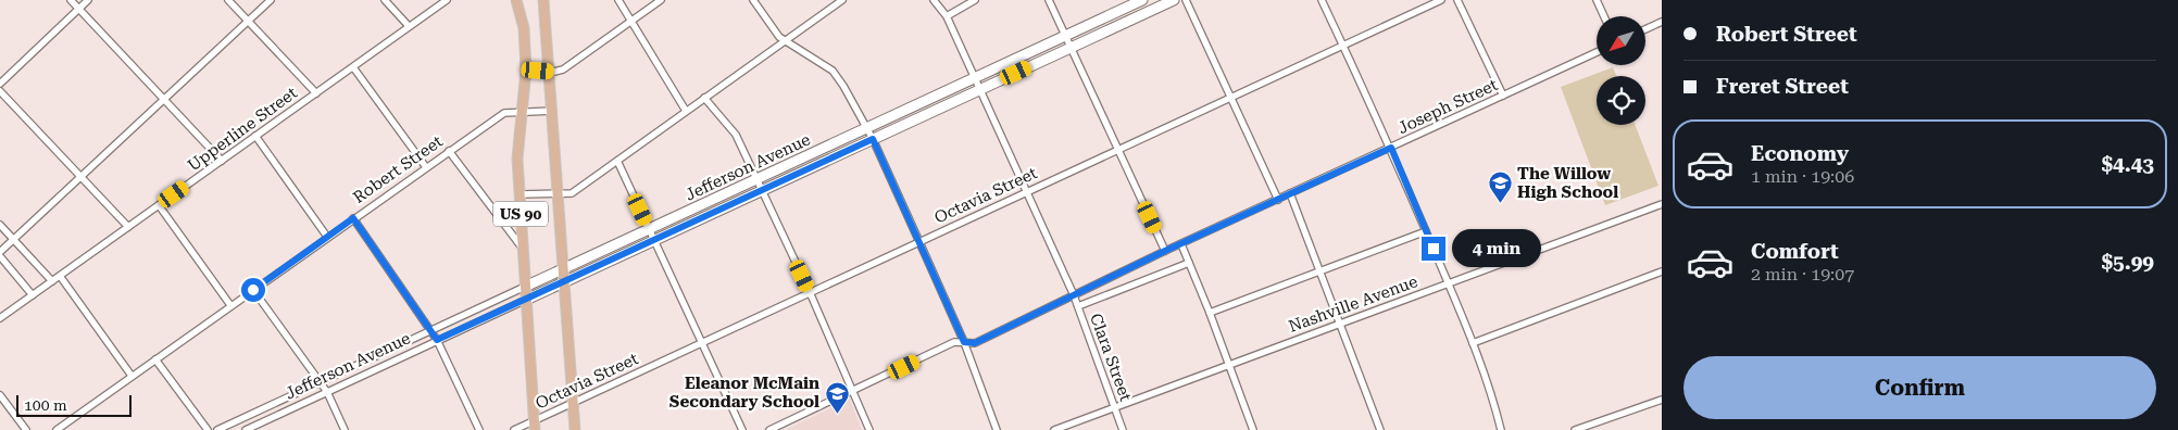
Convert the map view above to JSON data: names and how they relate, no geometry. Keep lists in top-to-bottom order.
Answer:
{
  "streets": {
    "main road": ["US 90"],
    "street": [
      "Joseph Street",
      "Upperline Street",
      "Jefferson Avenue",
      "Robert Street",
      "Octavia Street",
      "Nashville Avenue",
      "Clara Street"
    ]
  },
  "crossings": [
    ["Joseph Street", "Clara Street"],
    ["Jefferson Avenue", "US 90"],
    ["Jefferson Avenue", "Clara Street"],
    ["Robert Street", "US 90"],
    ["Octavia Street", "US 90"],
    ["Octavia Street", "Clara Street"],
    ["Nashville Avenue", "Clara Street"]
  ],
  "places": {
    "school or university": ["The Willow High School", "Eleanor McMain Secondary School"]
  },
  "scale_bar": "100 m",
  "north": "bottom left",
  "page": {
    "banner": ["Robert Street", "Freret Street"],
    "list": [
      {
        "name": "Economy",
        "note": "1 min · 19:06",
        "value": "$4.43"
      },
      {
        "name": "Comfort",
        "note": "2 min · 19:07",
        "value": "$5.99"
      }
    ],
    "bubble": "4 min",
    "buttons": "Confirm",
    "scale": "100 m"
  }
}
